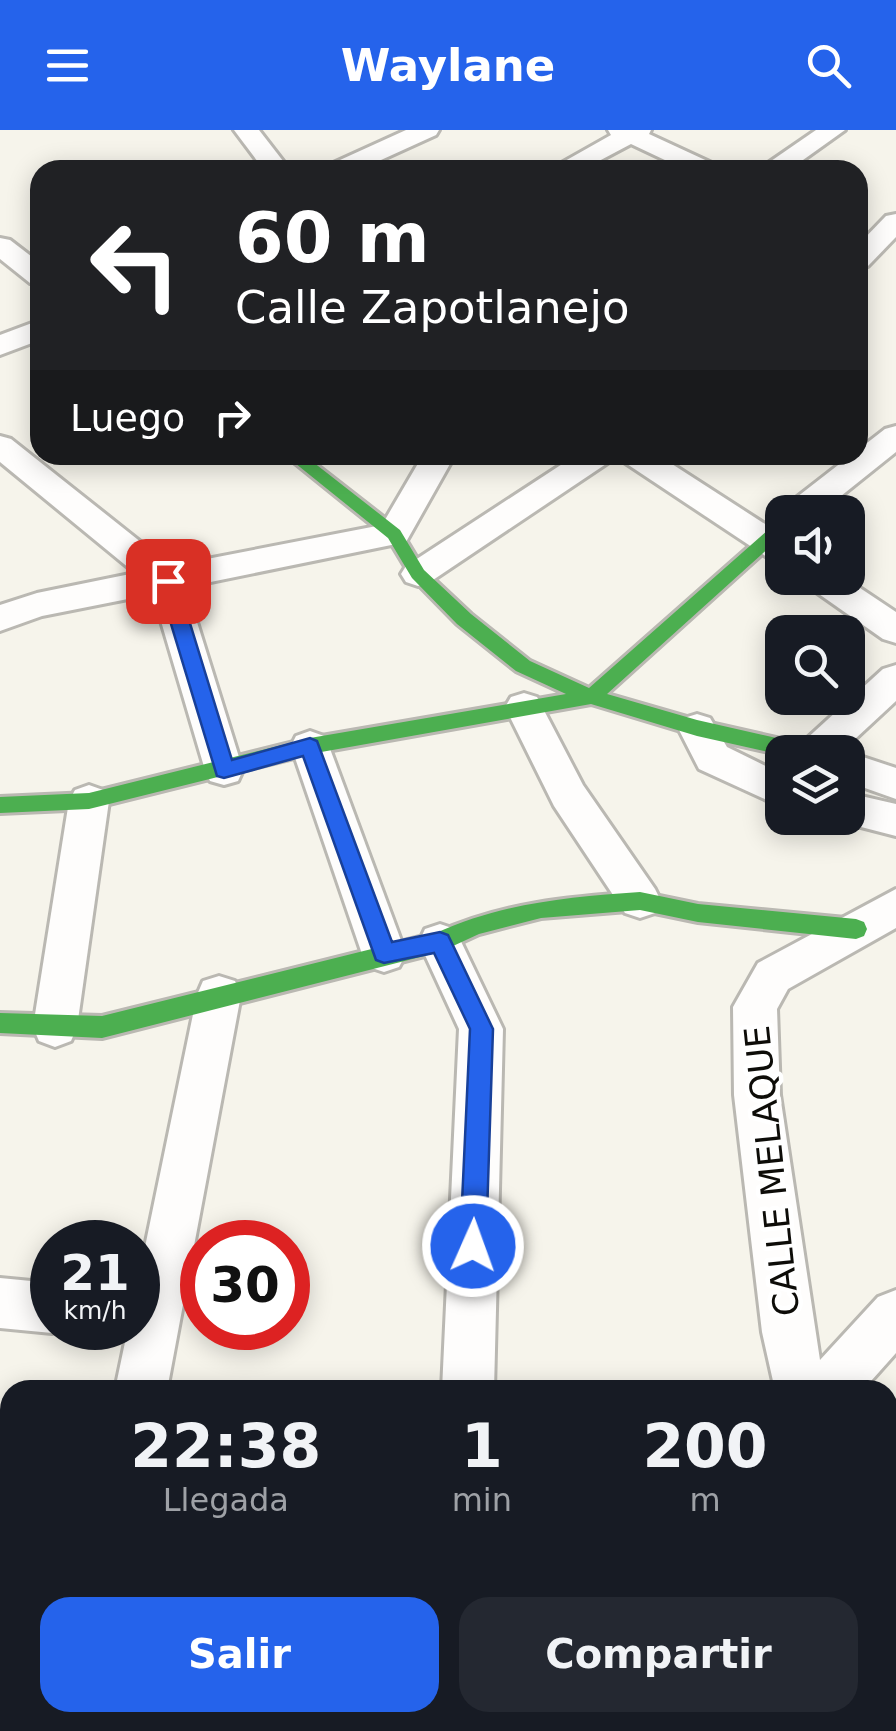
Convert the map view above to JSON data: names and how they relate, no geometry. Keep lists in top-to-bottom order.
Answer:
{
  "streets": {
    "street": ["CALLE MELAQUE"]
  },
  "page": {
    "header": "Waylane",
    "turn": ["60 m", "Calle Zapotlanejo"],
    "then": "Luego",
    "speed": "21 km/h",
    "limit": "30",
    "eta": [
      "22:38",
      "Llegada",
      "1",
      "min",
      "200",
      "m"
    ],
    "buttons": ["Salir", "Compartir"]
  }
}
